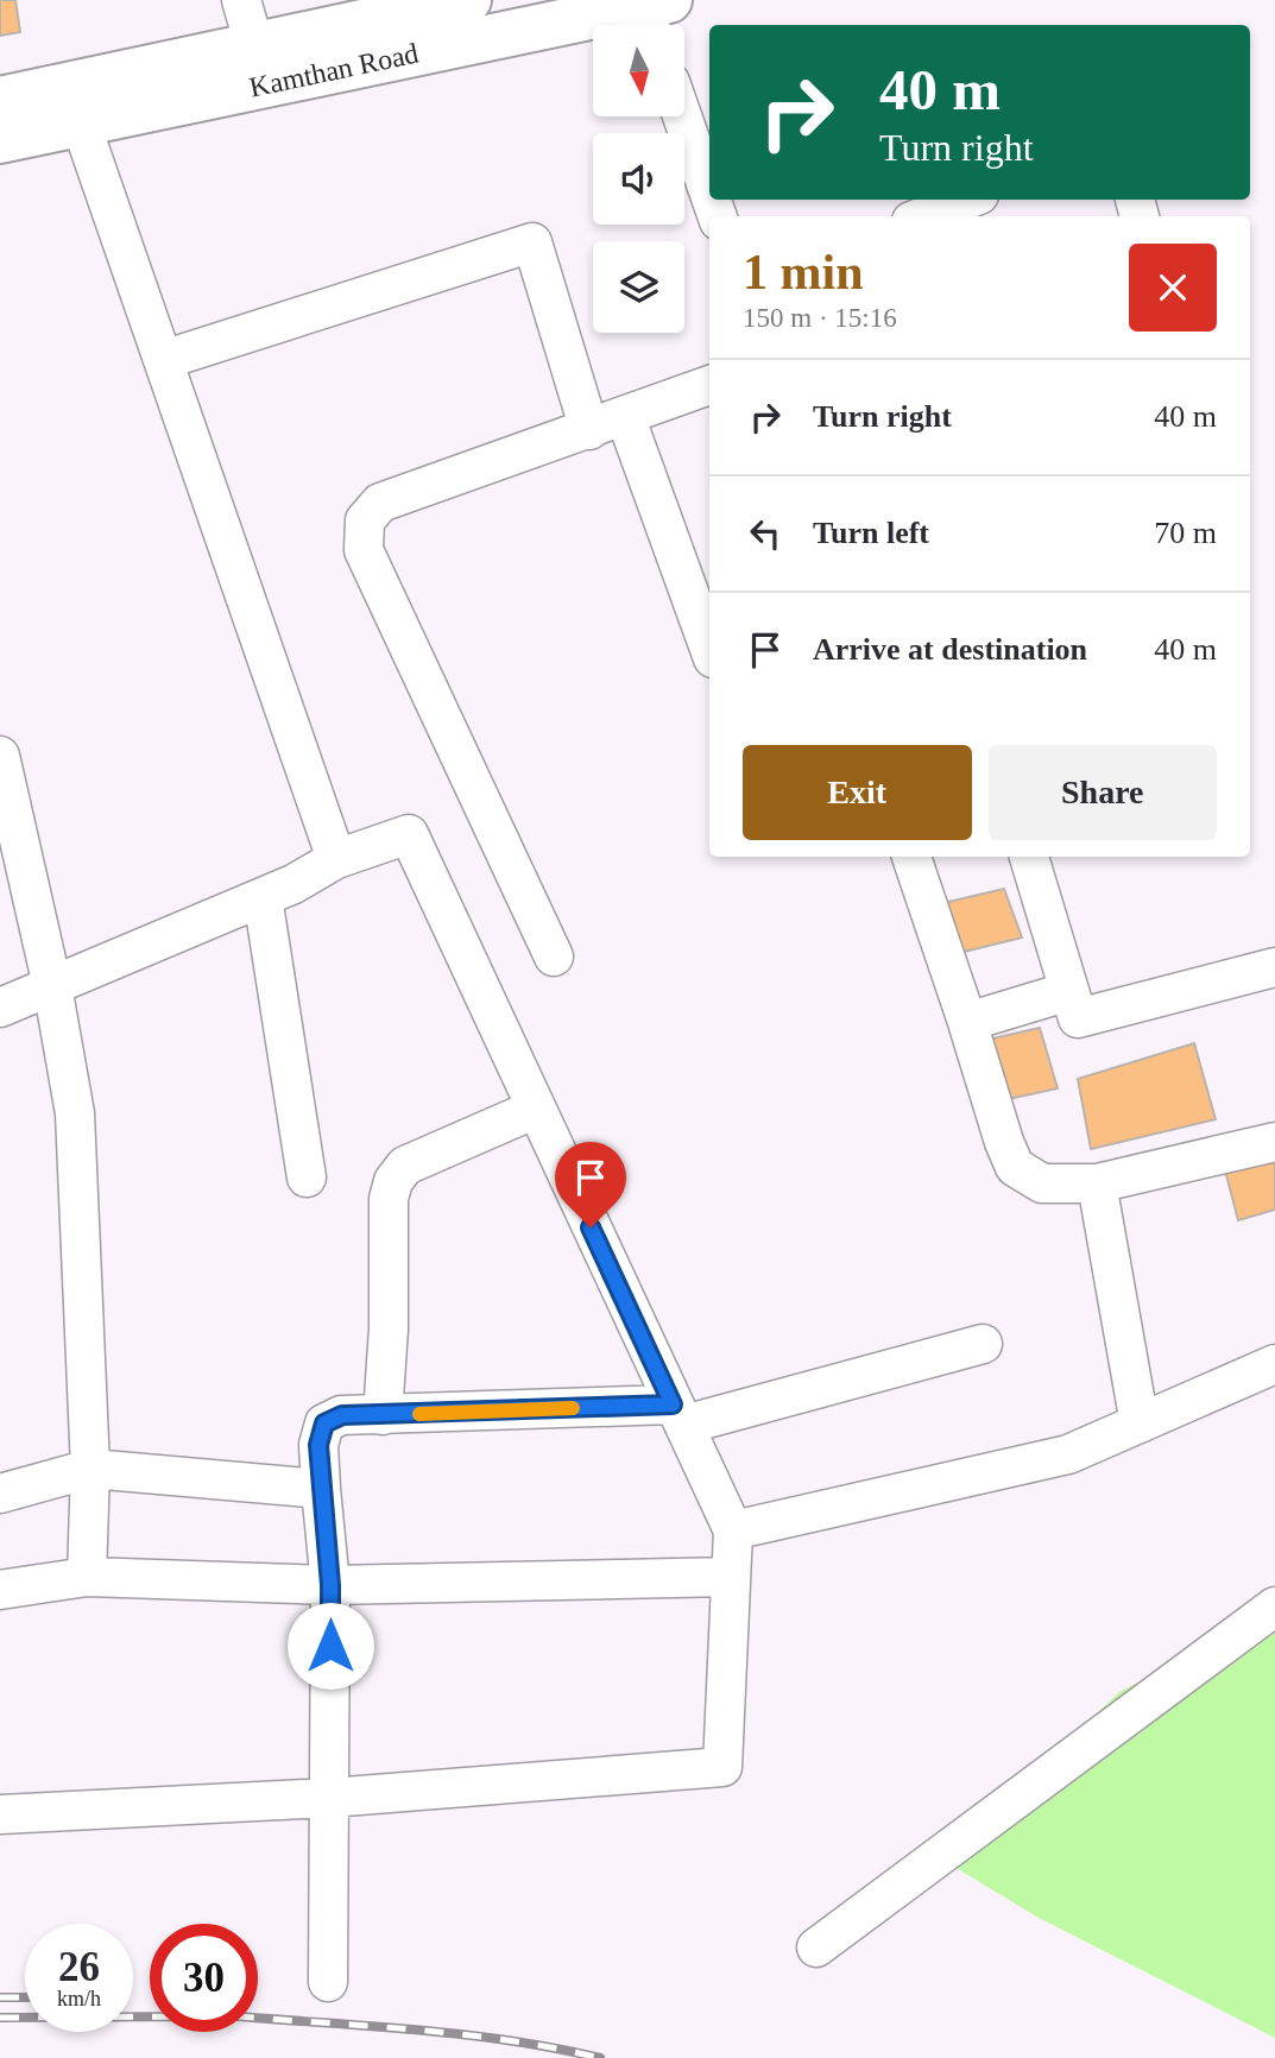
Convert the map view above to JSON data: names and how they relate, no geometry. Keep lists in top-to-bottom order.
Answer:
{
  "streets": {
    "main road": ["Kamthan Road"]
  },
  "north": "bottom",
  "page": {
    "turn": ["40 m", "Turn right"],
    "heading": ["1 min", "150 m · 15:16"],
    "list": [
      {
        "name": "Turn right",
        "value": "40 m"
      },
      {
        "name": "Turn left",
        "value": "70 m"
      },
      {
        "name": "Arrive at destination",
        "value": "40 m"
      }
    ],
    "buttons": ["Exit", "Share"],
    "speed": "26 km/h",
    "limit": "30"
  }
}
